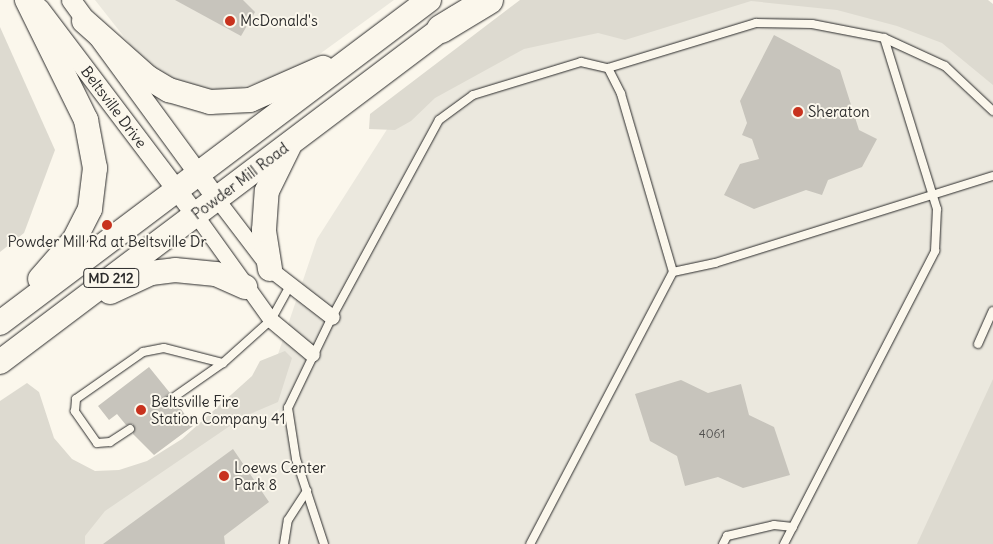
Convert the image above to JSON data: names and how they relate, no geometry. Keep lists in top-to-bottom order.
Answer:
{
  "streets": {
    "main road": ["Powder Mill Road", "MD 212"],
    "street": ["Beltsville Drive"]
  },
  "crossings": [
    ["Beltsville Drive", "Powder Mill Road"]
  ],
  "places": [
    "McDonald's",
    "Sheraton",
    "Powder Mill Rd at Beltsville Dr",
    "Beltsville Fire Station Company 41",
    "Loews Center Park 8"
  ],
  "house_numbers": ["4061"]
}
